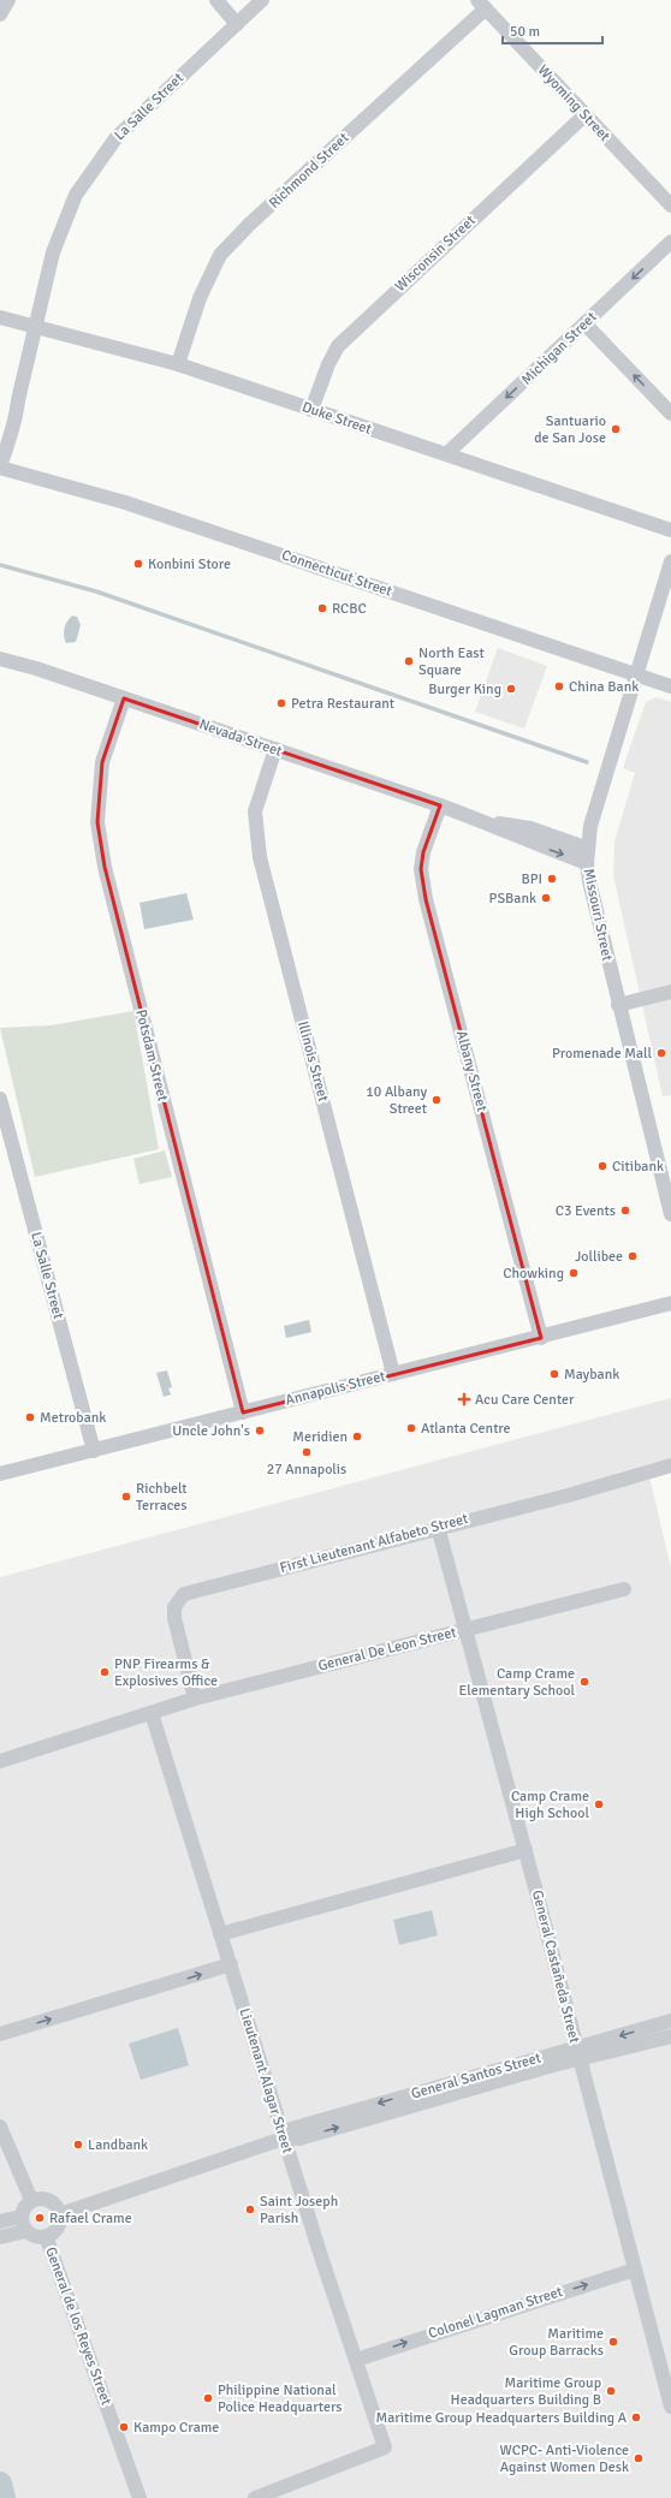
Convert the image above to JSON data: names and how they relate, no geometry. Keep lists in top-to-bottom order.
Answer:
{
  "streets": {
    "street": [
      "Wyoming Street",
      "La Salle Street",
      "Richmond Street",
      "Wisconsin Street",
      "Michigan Street",
      "Duke Street",
      "Connecticut Street",
      "Nevada Street",
      "Missouri Street",
      "Potsdam Street",
      "Illinois Street",
      "Albany Street",
      "Annapolis Street",
      "First Lieutenant Alfabeto Street",
      "General De Leon Street",
      "General Castañeda Street",
      "General Santos Street",
      "Lieutenant Alagar Street",
      "Colonel Lagman Street",
      "General de los Reyes Street"
    ]
  },
  "crossings": [
    ["Wyoming Street", "Richmond Street"],
    ["Wyoming Street", "Wisconsin Street"],
    ["La Salle Street", "Duke Street"],
    ["La Salle Street", "Connecticut Street"],
    ["La Salle Street", "Annapolis Street"],
    ["Richmond Street", "Duke Street"],
    ["Wisconsin Street", "Duke Street"],
    ["Michigan Street", "Duke Street"],
    ["Connecticut Street", "Missouri Street"],
    ["Nevada Street", "Missouri Street"],
    ["Nevada Street", "Potsdam Street"],
    ["Nevada Street", "Illinois Street"],
    ["Nevada Street", "Albany Street"],
    ["Potsdam Street", "Annapolis Street"],
    ["Illinois Street", "Annapolis Street"],
    ["Albany Street", "Annapolis Street"],
    ["First Lieutenant Alfabeto Street", "General De Leon Street"],
    ["First Lieutenant Alfabeto Street", "General Castañeda Street"],
    ["General De Leon Street", "General Castañeda Street"],
    ["General De Leon Street", "Lieutenant Alagar Street"],
    ["General Castañeda Street", "General Santos Street"],
    ["General Castañeda Street", "Colonel Lagman Street"],
    ["General Santos Street", "Lieutenant Alagar Street"],
    ["General Santos Street", "General de los Reyes Street"],
    ["Lieutenant Alagar Street", "Colonel Lagman Street"]
  ],
  "one_way": ["Michigan Street", "Colonel Lagman Street"],
  "places": {
    "other": [
      "Santuario de San Jose",
      "Konbini Store",
      "RCBC",
      "North East Square",
      "China Bank",
      "Burger King",
      "Petra Restaurant",
      "BPI",
      "PSBank",
      "Promenade Mall",
      "10 Albany Street",
      "Citibank",
      "C3 Events",
      "Jollibee",
      "Chowking",
      "Maybank",
      "Metrobank",
      "Atlanta Centre",
      "Uncle John's",
      "Meridien",
      "27 Annapolis",
      "Richbelt Terraces",
      "PNP Firearms & Explosives Office",
      "Camp Crame Elementary School",
      "Camp Crame High School",
      "Landbank",
      "Saint Joseph Parish",
      "Rafael Crame",
      "Maritime Group Barracks",
      "Maritime Group Headquarters Building B",
      "Philippine National Police Headquarters",
      "Maritime Group Headquarters Building A",
      "Kampo Crame",
      "WCPC- Anti-Violence Against Women Desk"
    ],
    "health": ["Acu Care Center"]
  },
  "scale_bar": "50 m"
}
